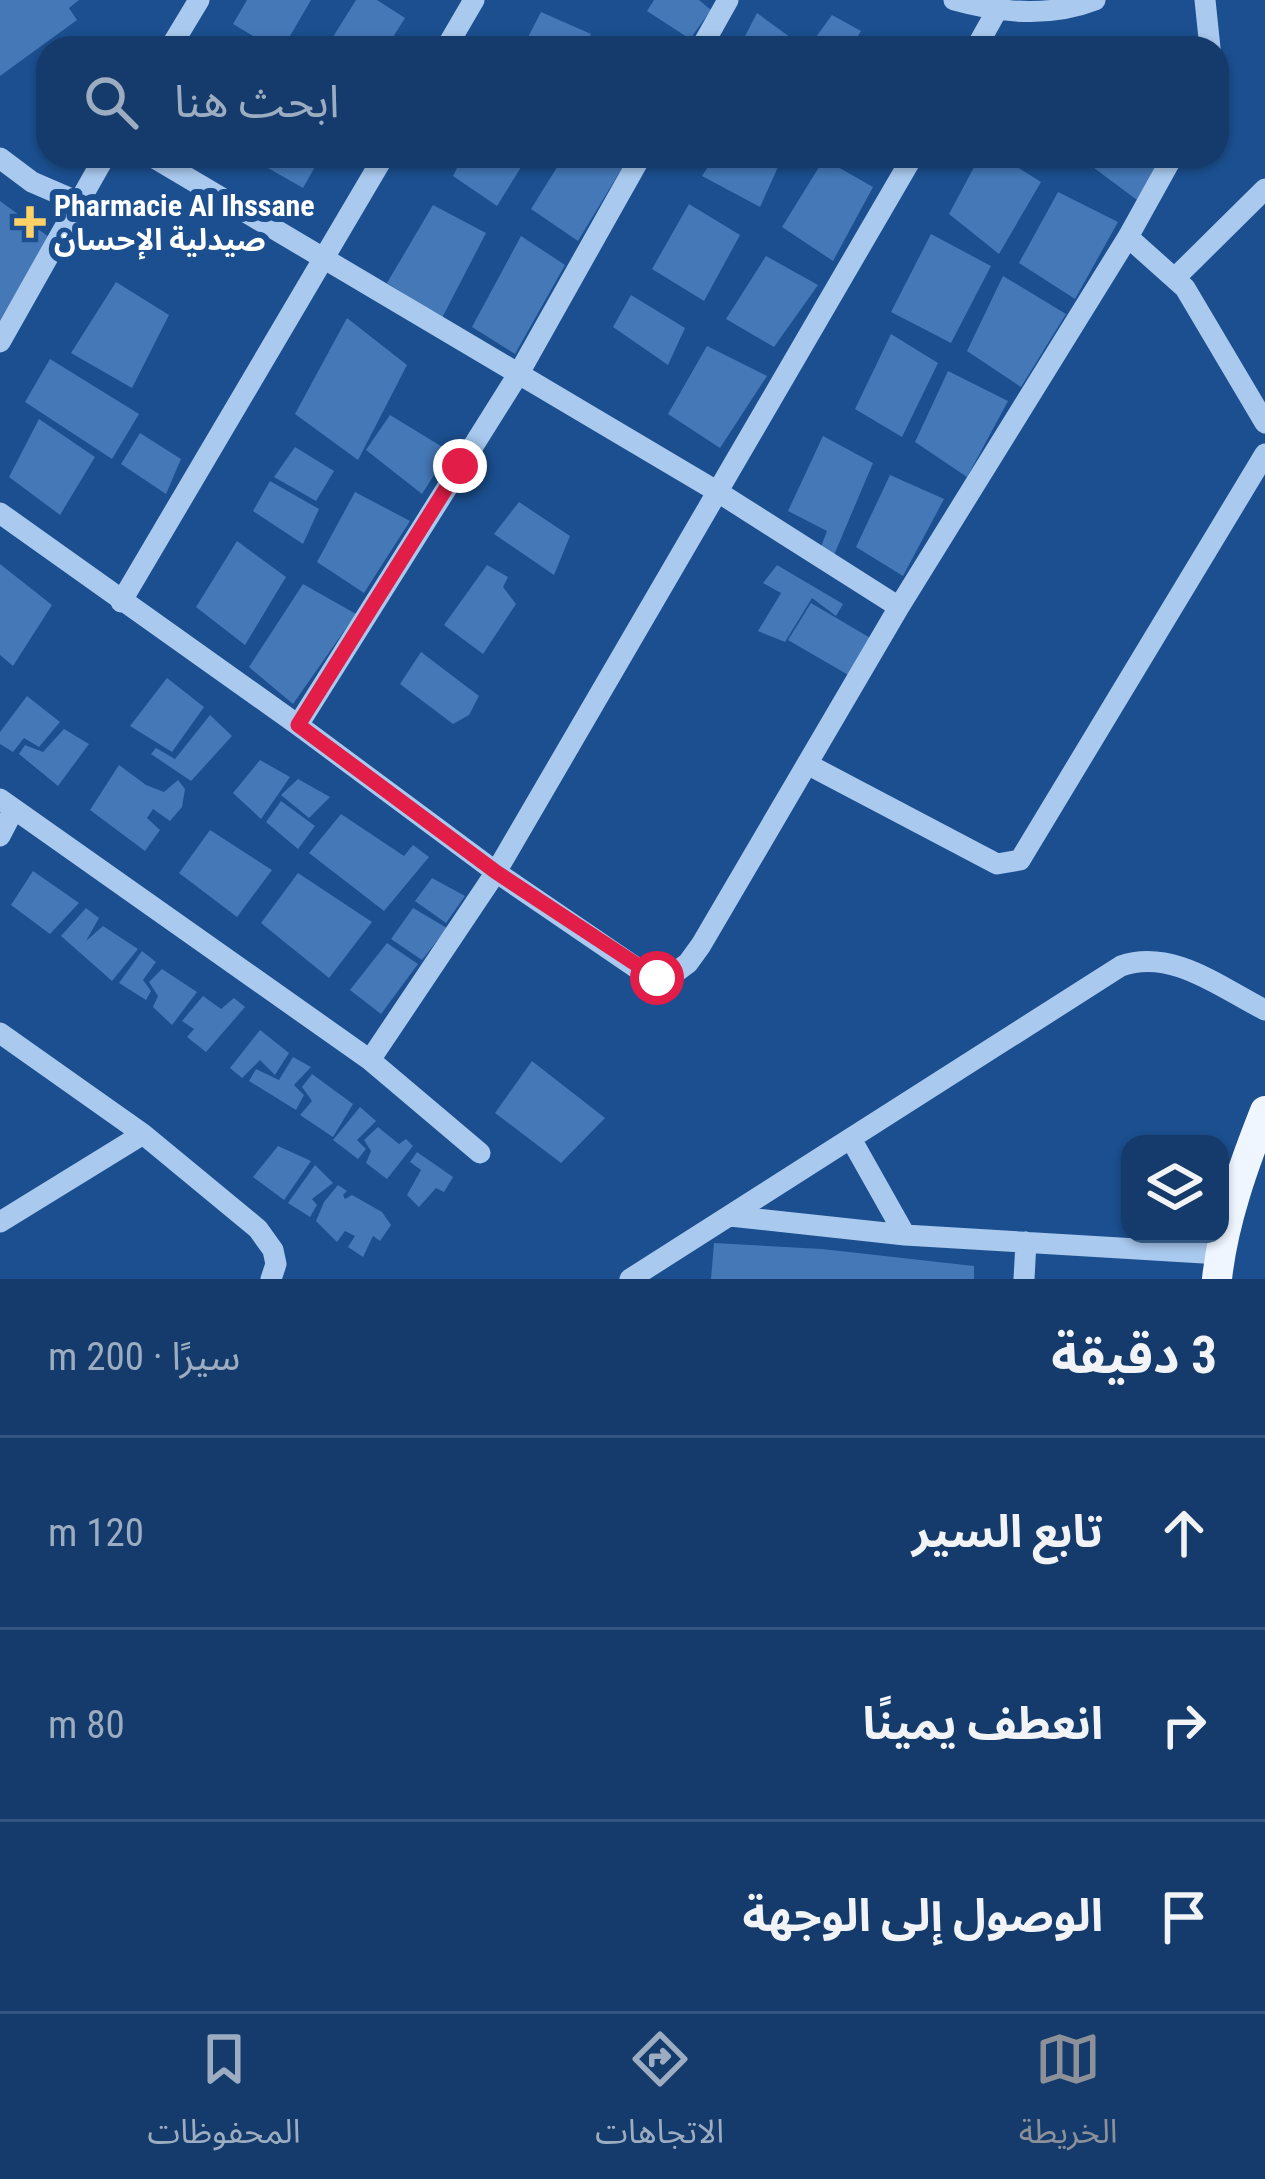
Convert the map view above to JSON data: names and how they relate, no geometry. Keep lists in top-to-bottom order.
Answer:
{
  "places": {
    "health": ["Pharmacie Al Ihssane صيدلية الإحسان"]
  },
  "page": {
    "search": "ابحث هنا",
    "heading": ["3 دقيقة", "سيرًا · 200 m"],
    "list": [
      ["تابع السير", "120 m"],
      ["انعطف يمينًا", "80 m"],
      "الوصول إلى الوجهة"
    ],
    "nav": ["الخريطة", "الاتجاهات", "المحفوظات"]
  }
}
